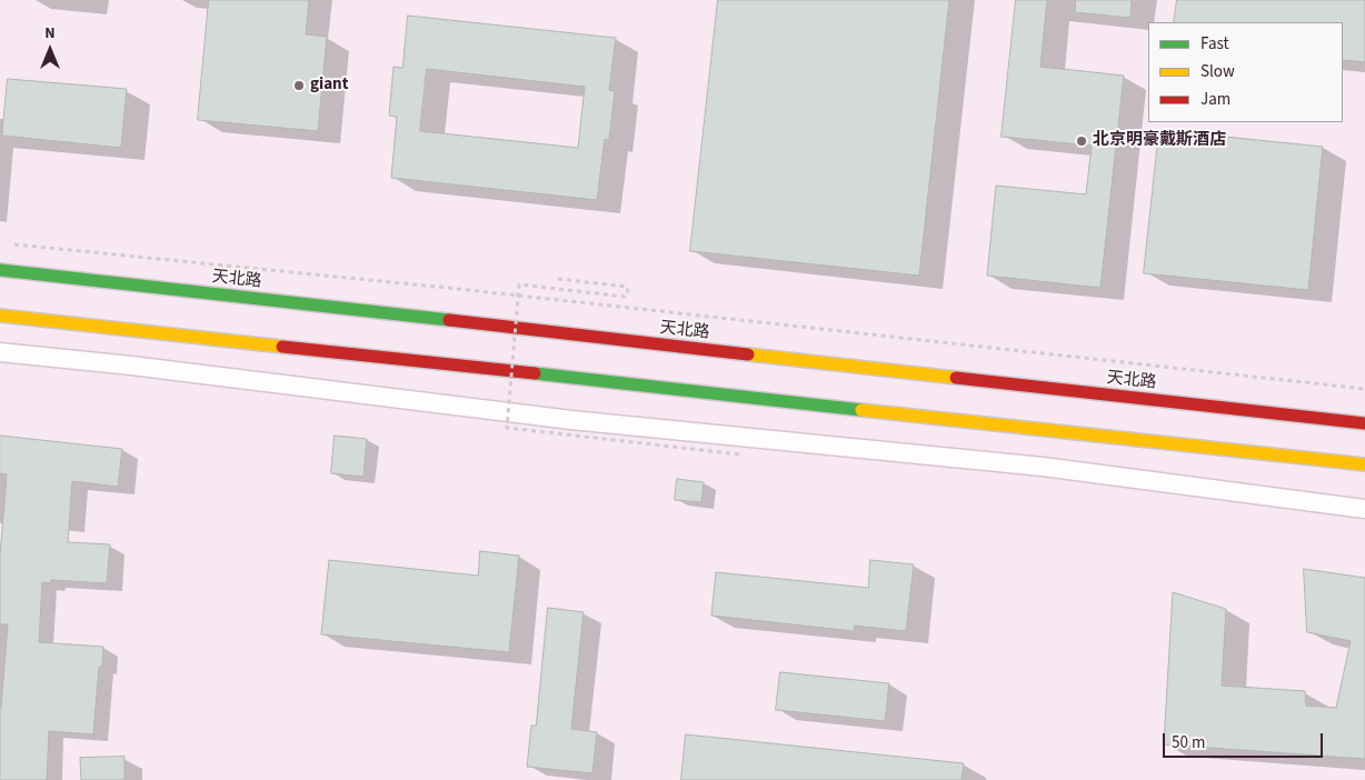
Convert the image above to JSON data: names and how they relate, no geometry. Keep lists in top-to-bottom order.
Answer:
{
  "streets": {
    "main road": ["天北路"]
  },
  "places": ["giant", "北京明豪戴斯酒店"],
  "legend": ["Fast", "Slow", "Jam"],
  "scale_bar": "50 m",
  "north": "top"
}
